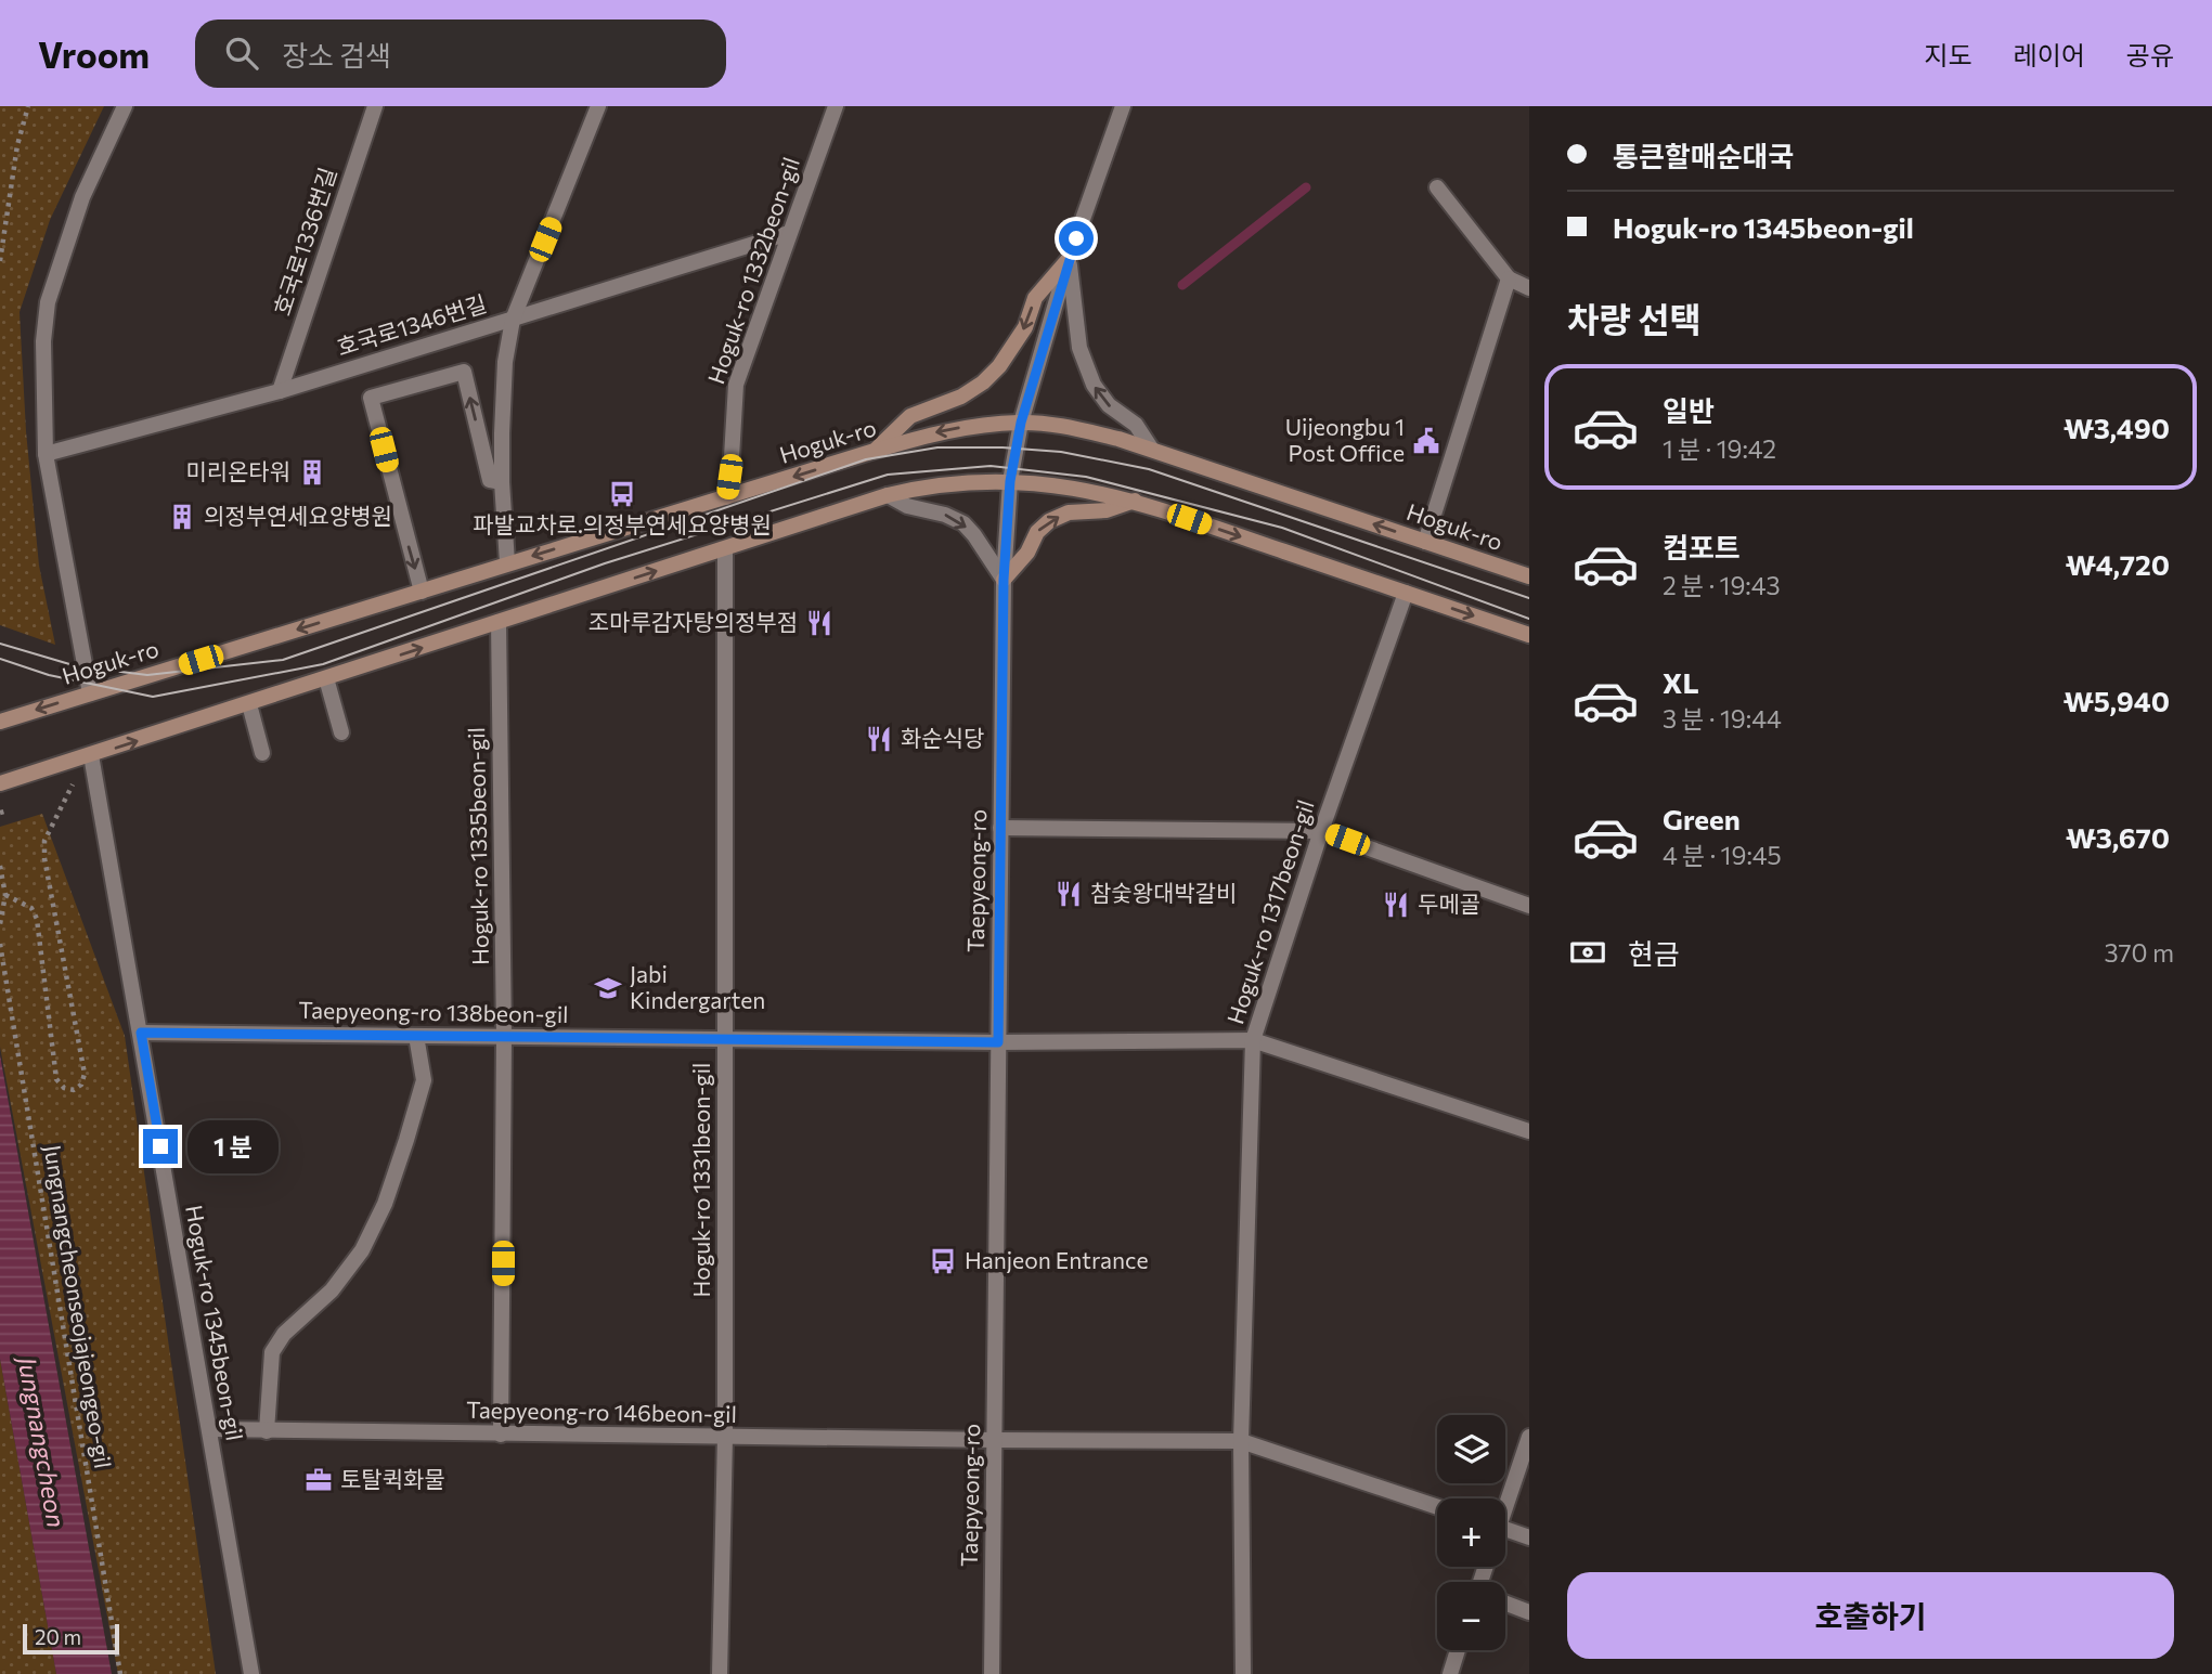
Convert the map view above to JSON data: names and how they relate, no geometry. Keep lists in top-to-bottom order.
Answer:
{
  "streets": {
    "street": [
      "호국로1336번길",
      "Hoguk-ro 1332beon-gil",
      "호국로1346번길",
      "Hoguk-ro",
      "Hoguk-ro 1335beon-gil",
      "Taepyeong-ro",
      "Hoguk-ro 1317beon-gil",
      "Taepyeong-ro 138beon-gil",
      "Hoguk-ro 1331beon-gil",
      "Hoguk-ro 1345beon-gil",
      "Taepyeong-ro 146beon-gil"
    ],
    "path": ["Jungnangcheonseojajeongeo-gil"]
  },
  "crossings": [
    ["호국로1336번길", "호국로1346번길"],
    ["Hoguk-ro 1332beon-gil", "호국로1346번길"],
    ["Hoguk-ro 1332beon-gil", "Hoguk-ro"],
    ["Hoguk-ro", "Taepyeong-ro"],
    ["Hoguk-ro 1335beon-gil", "Taepyeong-ro 138beon-gil"],
    ["Hoguk-ro 1335beon-gil", "Taepyeong-ro 146beon-gil"],
    ["Taepyeong-ro", "Taepyeong-ro 138beon-gil"],
    ["Taepyeong-ro", "Taepyeong-ro 146beon-gil"],
    ["Hoguk-ro 1317beon-gil", "Taepyeong-ro 138beon-gil"],
    ["Hoguk-ro 1317beon-gil", "Taepyeong-ro 146beon-gil"],
    ["Taepyeong-ro 138beon-gil", "Hoguk-ro 1331beon-gil"],
    ["Taepyeong-ro 138beon-gil", "Hoguk-ro 1345beon-gil"],
    ["Hoguk-ro 1331beon-gil", "Taepyeong-ro 146beon-gil"],
    ["Hoguk-ro 1345beon-gil", "Taepyeong-ro 146beon-gil"]
  ],
  "water": ["Jungnangcheon"],
  "places": {
    "public building": ["Uijeongbu 1 Post Office"],
    "building": ["미리온타워", "의정부연세요양병원"],
    "bus stop": ["파발교차로.의정부연세요양병원", "Hanjeon Entrance"],
    "restaurant": [
      "조마루감자탕의정부점",
      "화순식당",
      "참숯왕대박갈비",
      "두메골"
    ],
    "school or university": ["Jabi Kindergarten"],
    "office": ["토탈퀵화물"]
  },
  "scale_bar": "20 m",
  "page": {
    "header": "Vroom",
    "search": "장소 검색",
    "nav": ["지도", "레이어", "공유"],
    "banner": ["통큰할매순대국", "Hoguk-ro 1345beon-gil"],
    "heading": "차량 선택",
    "list": [
      {
        "name": "일반",
        "note": "1 분 · 19:42",
        "value": "₩3,490"
      },
      {
        "name": "컴포트",
        "note": "2 분 · 19:43",
        "value": "₩4,720"
      },
      {
        "name": "XL",
        "note": "3 분 · 19:44",
        "value": "₩5,940"
      },
      {
        "name": "Green",
        "note": "4 분 · 19:45",
        "value": "₩3,670"
      }
    ],
    "pay": ["현금", "370 m"],
    "bubble": "1 분",
    "map_buttons": ["+", "−"],
    "buttons": "호출하기",
    "scale": "20 m"
  }
}
